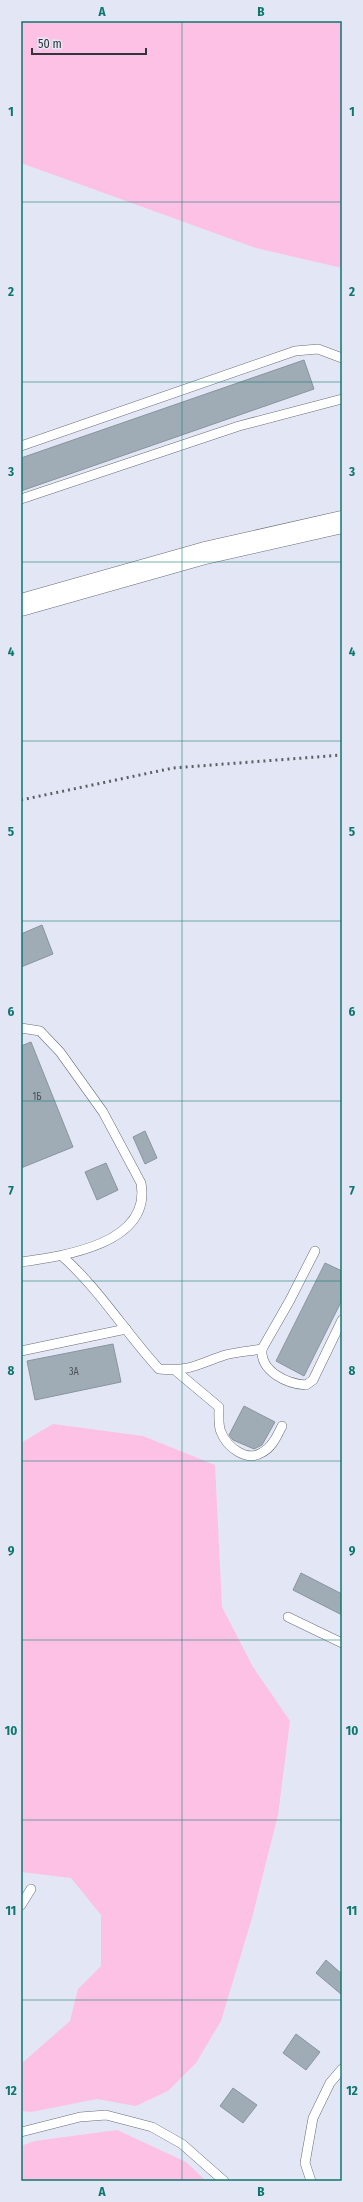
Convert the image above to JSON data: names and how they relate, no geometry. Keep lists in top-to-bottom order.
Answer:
{
  "house_numbers": ["1Б", "3А"],
  "scale_bar": "50 m",
  "grid": {
    "columns": ["A", "B"],
    "rows": [
      "1",
      "2",
      "3",
      "4",
      "5",
      "6",
      "7",
      "8",
      "9",
      "10",
      "11",
      "12"
    ]
  }
}
